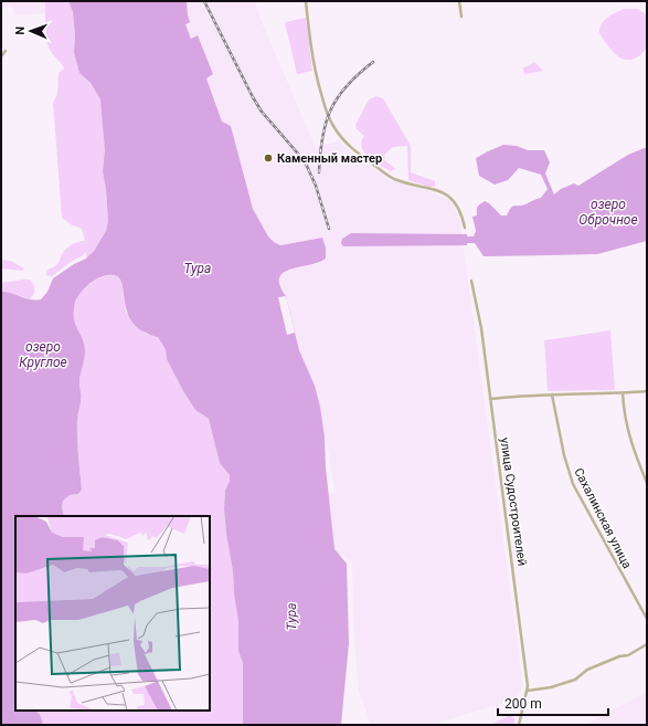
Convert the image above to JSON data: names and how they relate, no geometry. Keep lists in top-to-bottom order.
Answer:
{
  "streets": {
    "street": ["улица Судостроителей", "Сахалинская улица"]
  },
  "water": ["озеро Оброчное", "Тура", "озеро Круглое"],
  "places": ["Каменный мастер"],
  "scale_bar": "200 m",
  "north": "left"
}
